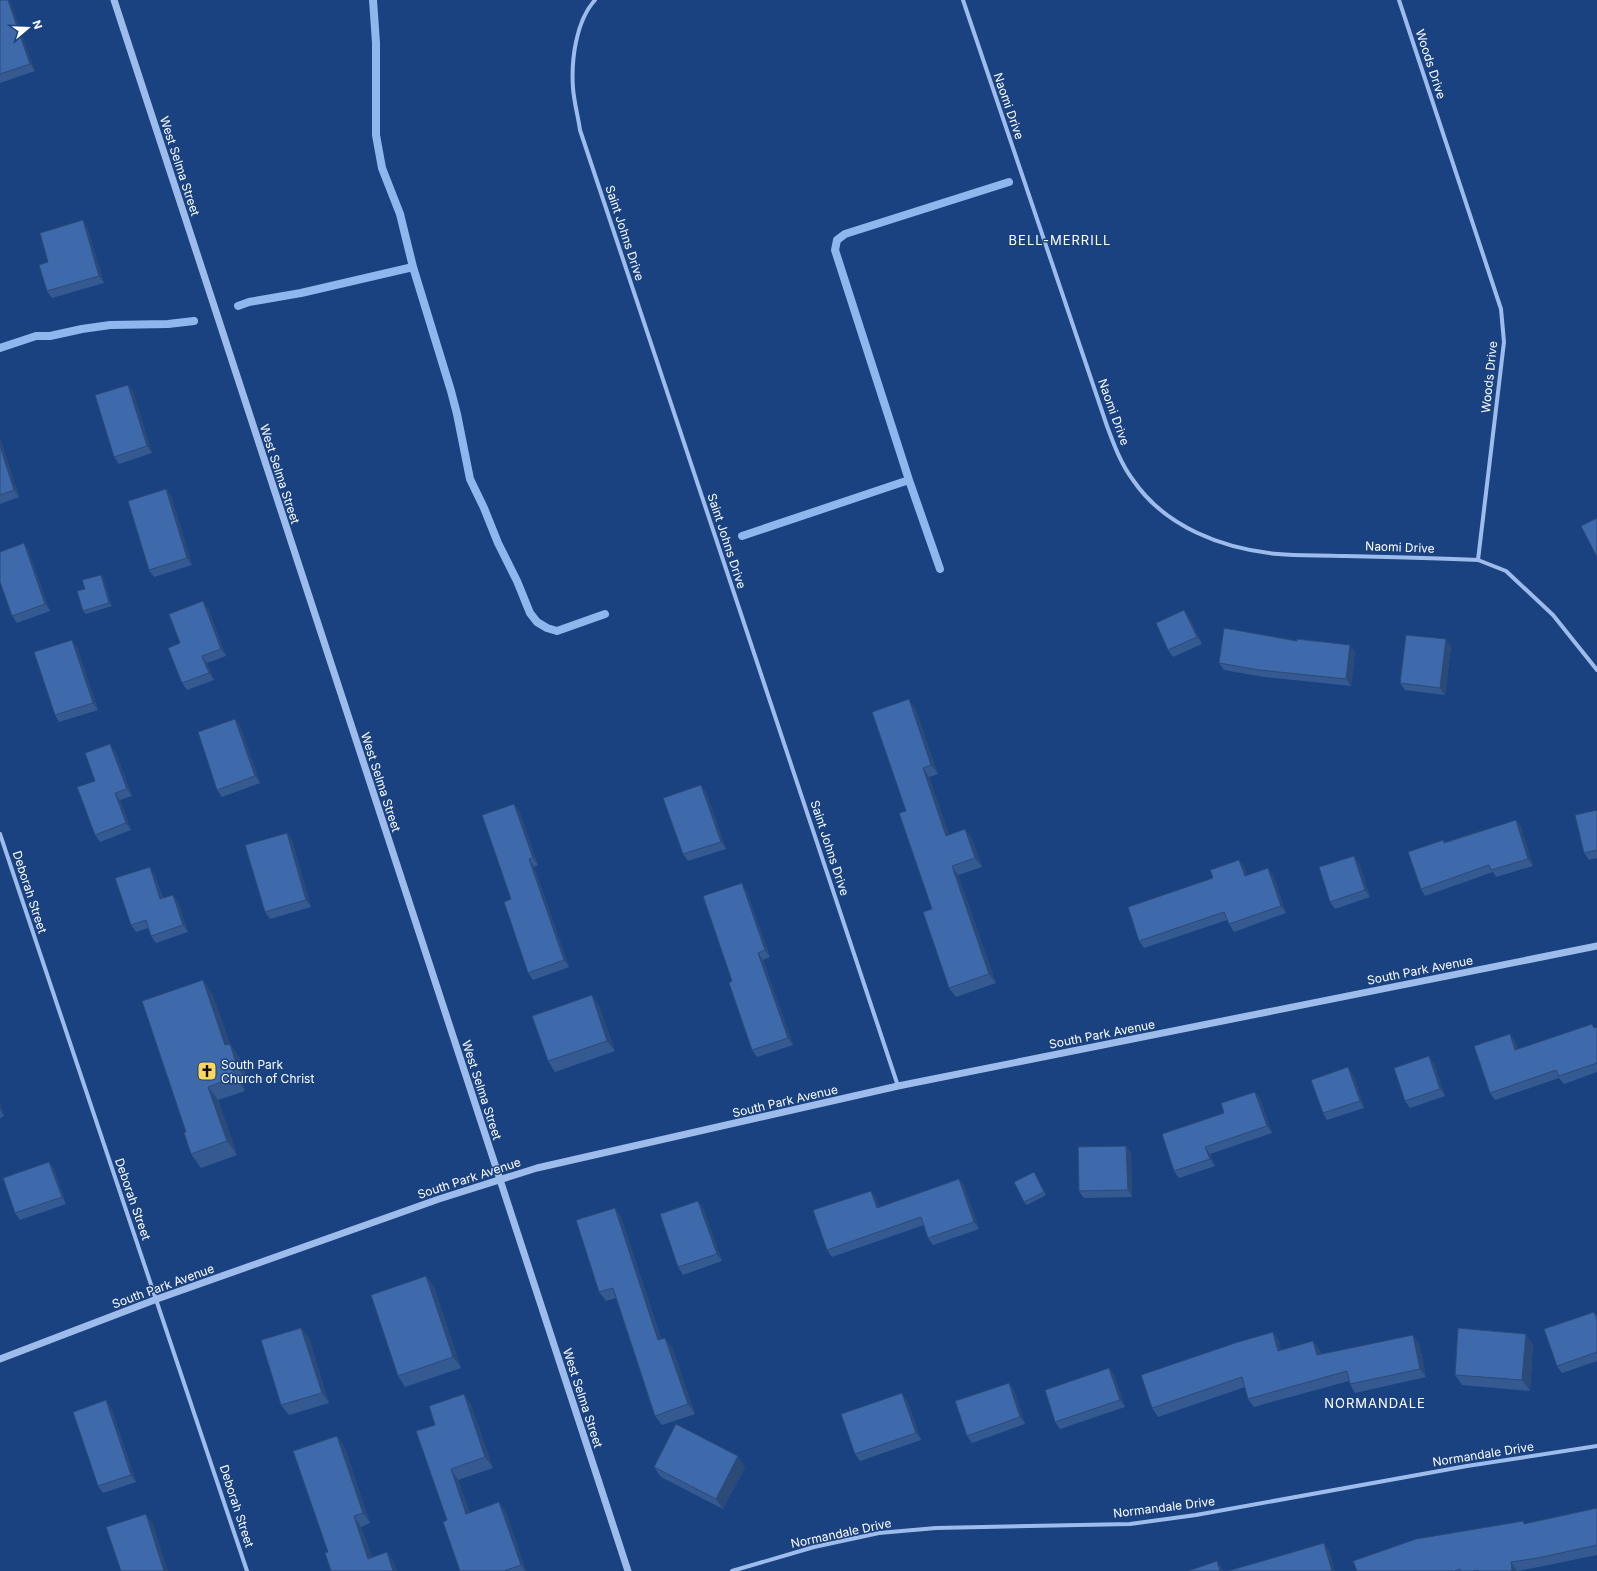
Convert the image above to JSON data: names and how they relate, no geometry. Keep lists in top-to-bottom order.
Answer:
{
  "streets": {
    "street": [
      "Woods Drive",
      "Naomi Drive",
      "West Selma Street",
      "Saint Johns Drive",
      "Deborah Street",
      "South Park Avenue",
      "Normandale Drive"
    ]
  },
  "crossings": [
    ["Woods Drive", "Naomi Drive"],
    ["West Selma Street", "South Park Avenue"],
    ["Saint Johns Drive", "South Park Avenue"],
    ["Deborah Street", "South Park Avenue"]
  ],
  "districts": ["BELL-MERRILL", "NORMANDALE"],
  "places": {
    "church": ["South Park Church of Christ"]
  },
  "north": "right"
}
